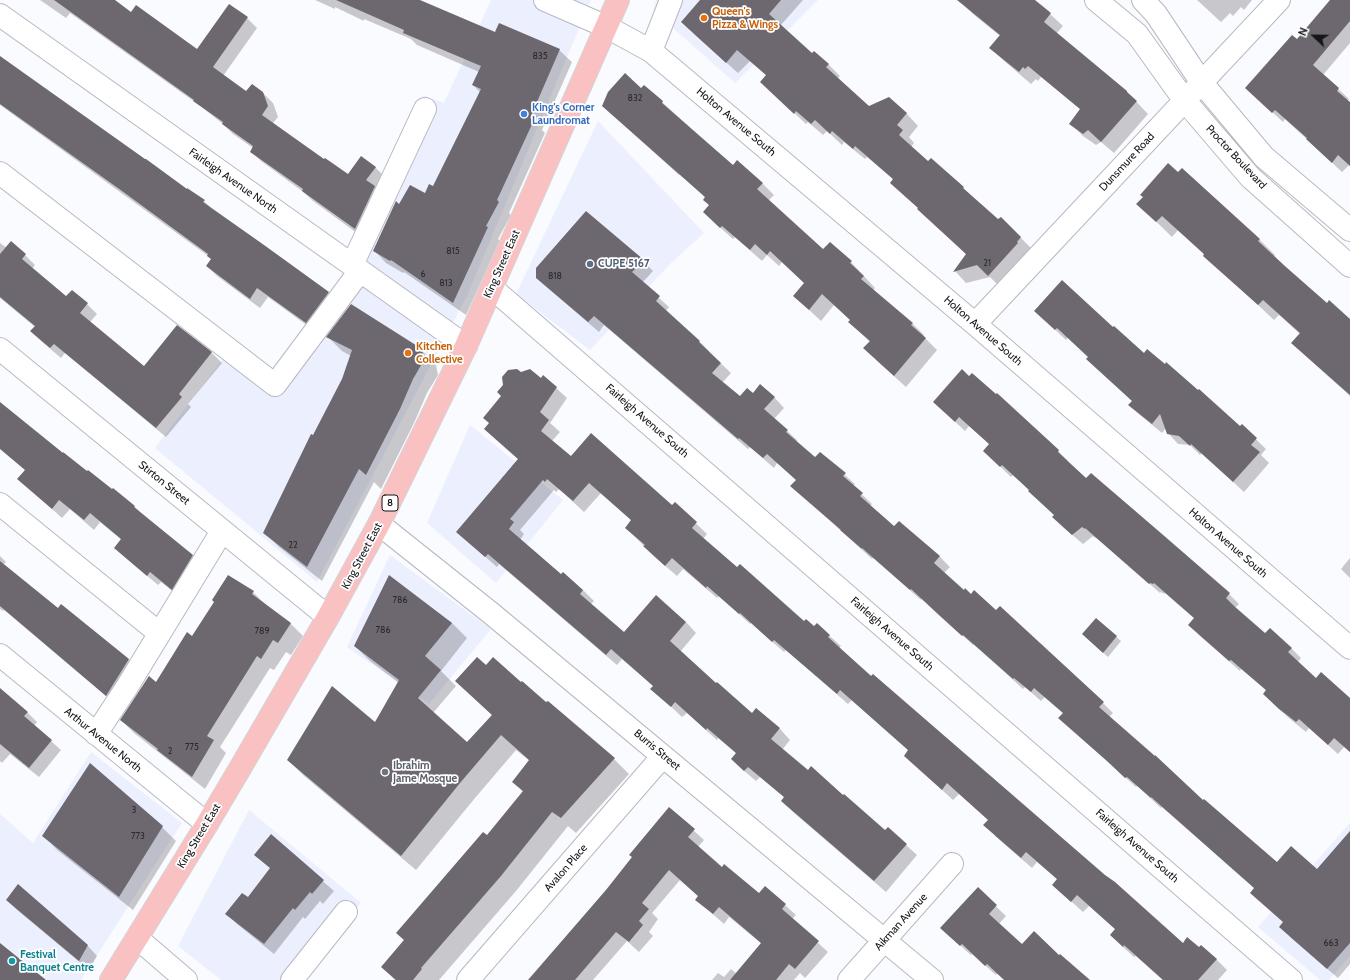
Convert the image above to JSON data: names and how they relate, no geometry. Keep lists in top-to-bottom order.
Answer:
{
  "streets": {
    "main road": ["King Street East", "8"],
    "street": [
      "Holton Avenue South",
      "Proctor Boulevard",
      "Dunsmure Road",
      "Fairleigh Avenue North",
      "Fairleigh Avenue South",
      "Stirton Street",
      "Arthur Avenue North",
      "Burris Street",
      "Avalon Place",
      "Aikman Avenue"
    ]
  },
  "crossings": [
    ["Holton Avenue South", "Dunsmure Road"],
    ["Holton Avenue South", "King Street East"],
    ["Proctor Boulevard", "Dunsmure Road"],
    ["Fairleigh Avenue North", "King Street East"],
    ["King Street East", "Fairleigh Avenue South"],
    ["King Street East", "Stirton Street"],
    ["King Street East", "Arthur Avenue North"],
    ["King Street East", "Burris Street"],
    ["Burris Street", "Avalon Place"],
    ["Burris Street", "Aikman Avenue"]
  ],
  "places": [
    "Queen's Pizza & Wings",
    "King's Corner Laundromat",
    "CUPE 5167",
    "Kitchen Collective",
    "Ibrahim Jame Mosque",
    "Festival Banquet Centre"
  ],
  "house_numbers": [
    "835",
    "832",
    "815",
    "21",
    "6",
    "818",
    "813",
    "22",
    "786",
    "786",
    "789",
    "775",
    "2",
    "3",
    "773",
    "663"
  ],
  "north": "left"
}
